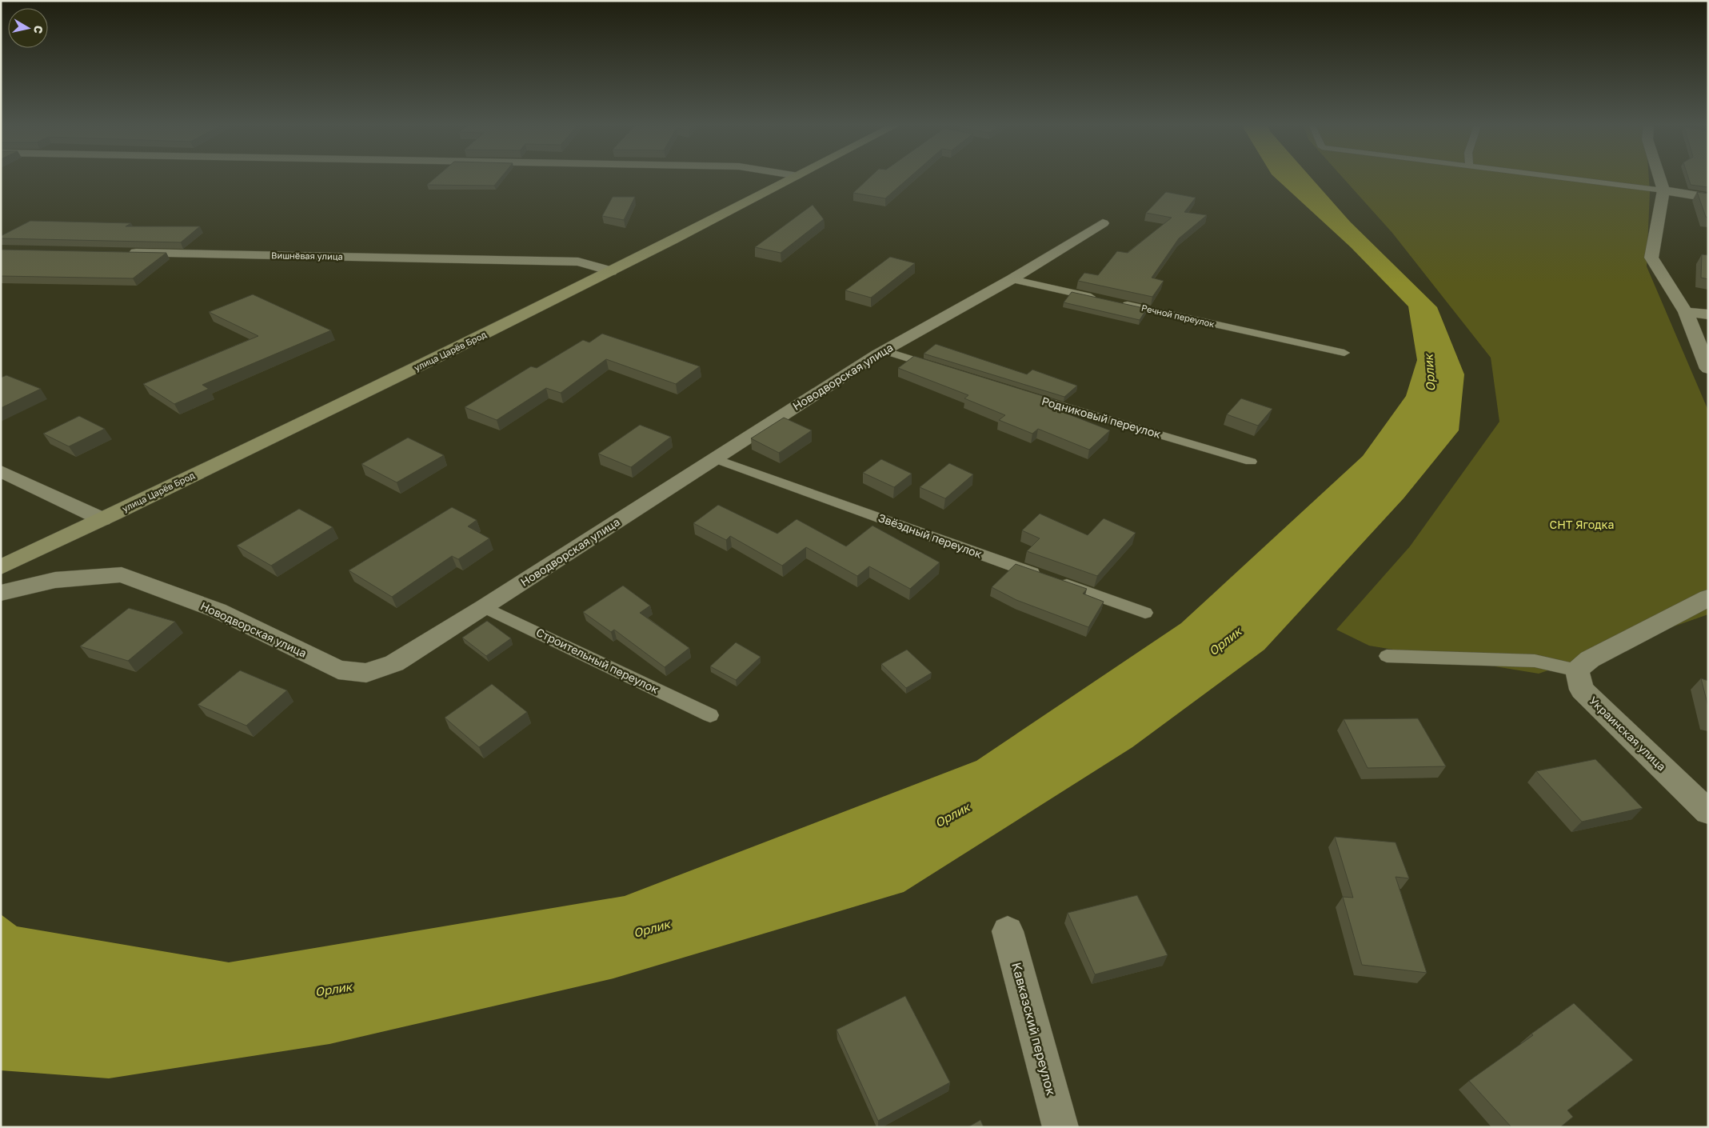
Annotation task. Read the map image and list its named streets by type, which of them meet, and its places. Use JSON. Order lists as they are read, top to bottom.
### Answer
{
  "streets": {
    "street": [
      "Вишнёвая улица",
      "улица Царёв Брод",
      "Новодворская улица",
      "Украинская улица",
      "Кавказский переулок"
    ],
    "lane": [
      "Речной переулок",
      "Родниковый переулок",
      "Звёздный переулок",
      "Строительный переулок"
    ]
  },
  "crossings": [
    ["Вишнёвая улица", "улица Царёв Брод"],
    ["Новодворская улица", "Звёздный переулок"],
    ["Новодворская улица", "Строительный переулок"]
  ],
  "water": ["Орлик"],
  "parks": ["СНТ Ягодка"],
  "north": "right"
}
